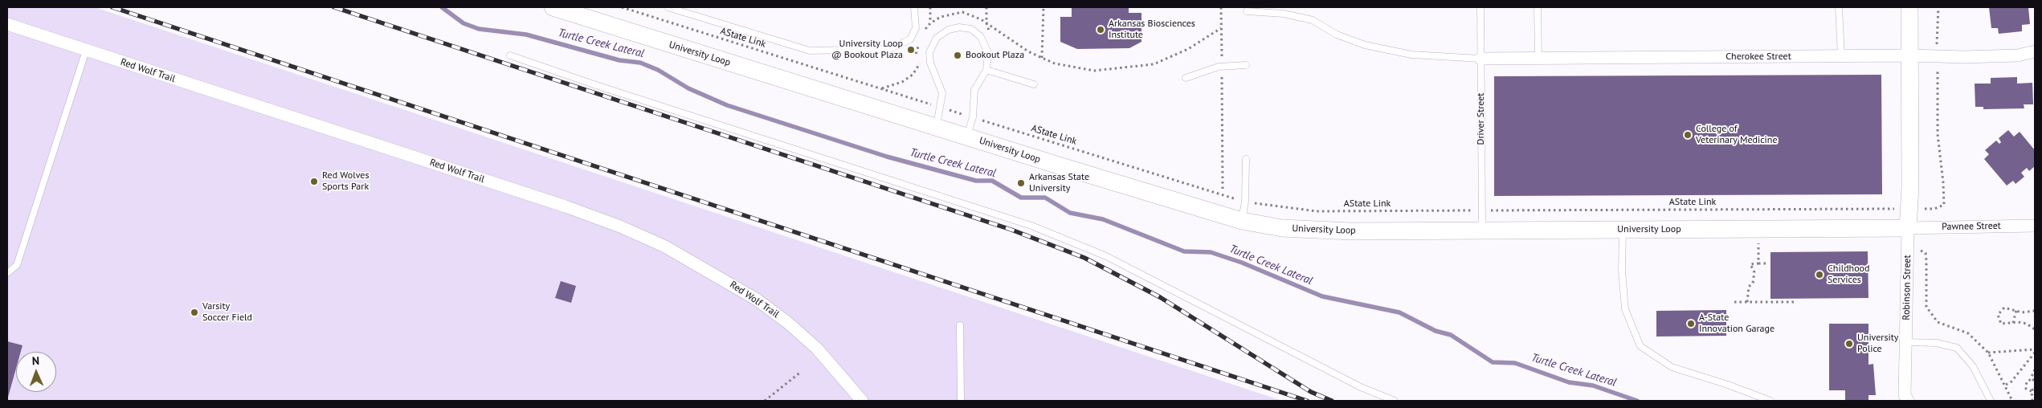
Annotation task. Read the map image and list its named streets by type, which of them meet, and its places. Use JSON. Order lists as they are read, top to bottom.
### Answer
{
  "streets": {
    "street": [
      "University Loop",
      "Cherokee Street",
      "Red Wolf Trail",
      "Pawnee Street",
      "Robinson Street"
    ],
    "lane": ["Driver Street"],
    "path": ["AState Link"]
  },
  "crossings": [
    ["AState Link", "Cherokee Street"],
    ["AState Link", "Driver Street"],
    ["University Loop", "Driver Street"],
    ["University Loop", "Pawnee Street"],
    ["University Loop", "Robinson Street"],
    ["Cherokee Street", "Driver Street"],
    ["Pawnee Street", "Robinson Street"]
  ],
  "water": ["Turtle Creek Lateral"],
  "places": [
    "Arkansas Biosciences Institute",
    "University Loop @ Bookout Plaza",
    "Bookout Plaza",
    "College of Veterinary Medicine",
    "Red Wolves Sports Park",
    "Arkansas State University",
    "Childhood Services",
    "Varsity Soccer Field",
    "A-State Innovation Garage",
    "University Police"
  ],
  "north": "top"
}
